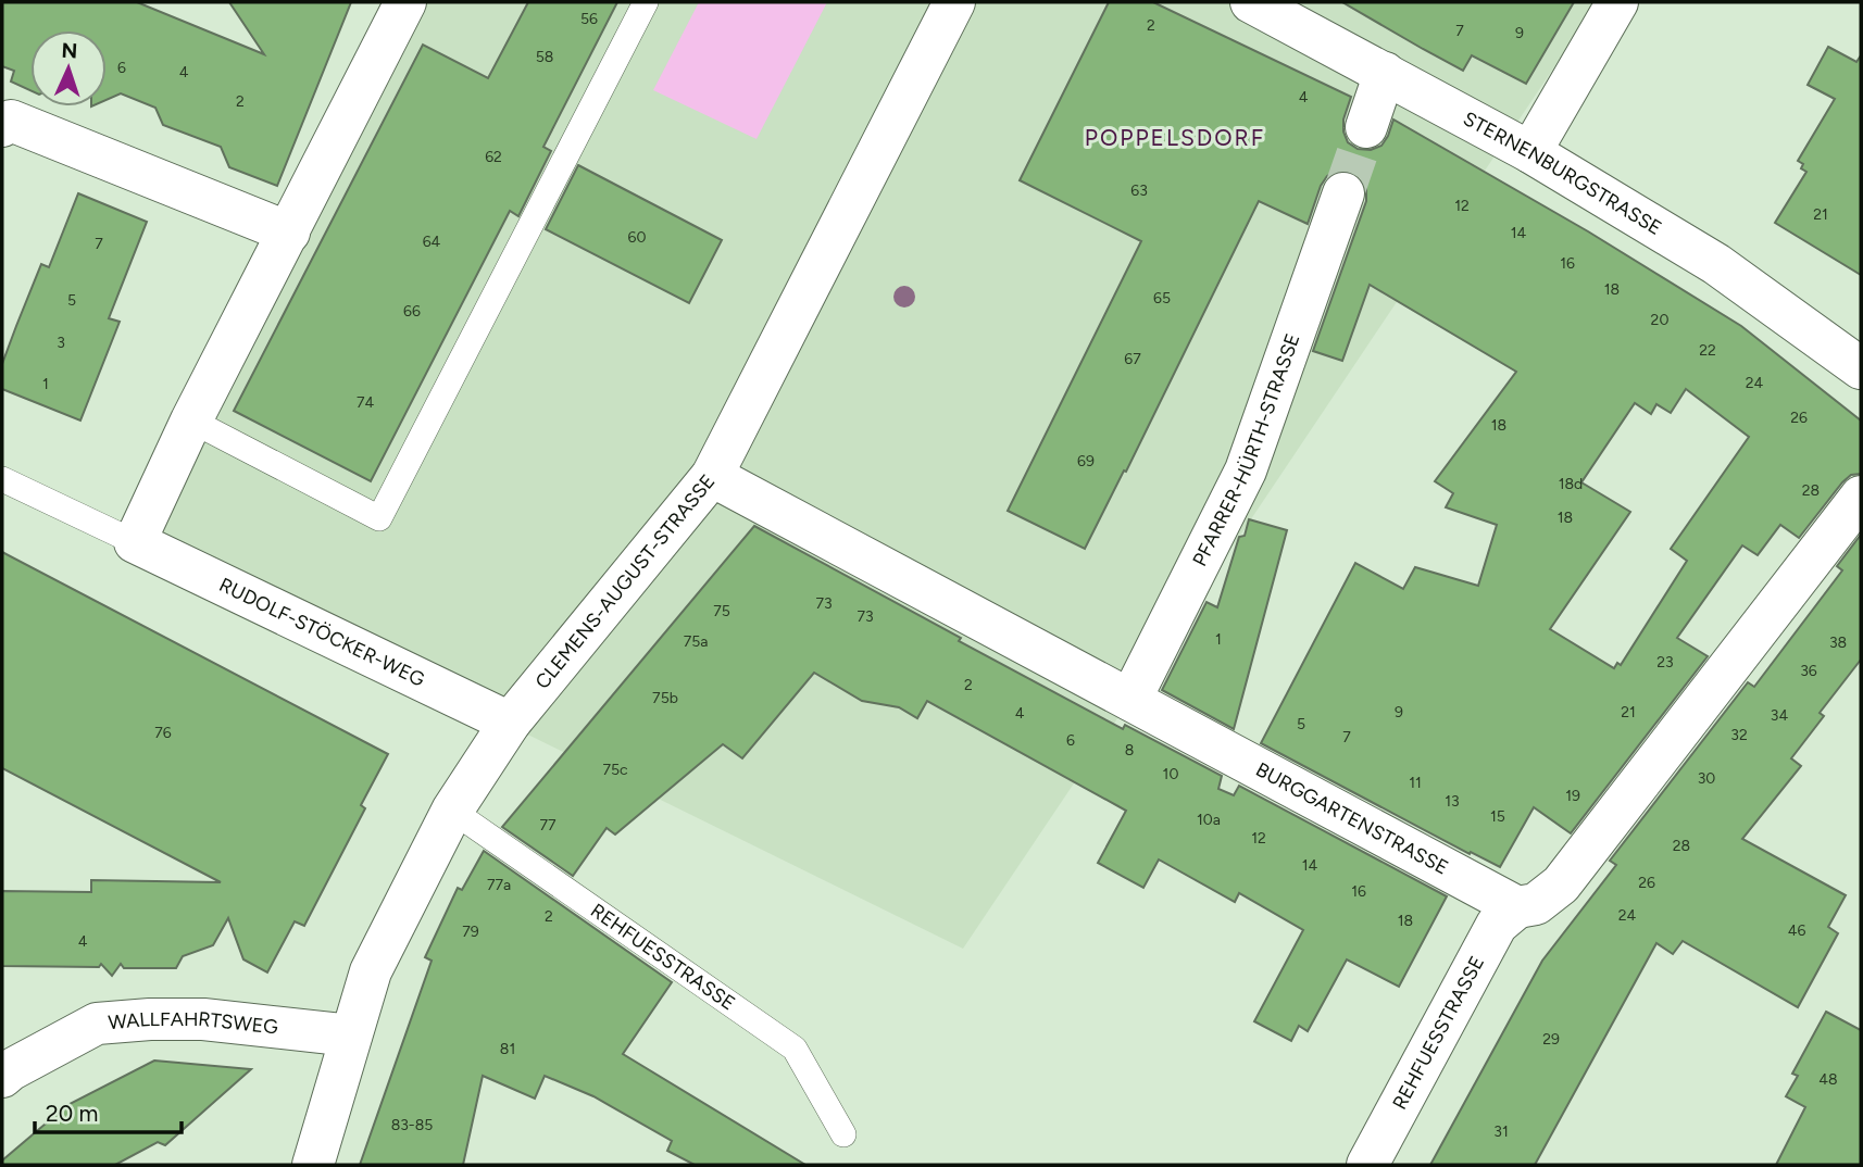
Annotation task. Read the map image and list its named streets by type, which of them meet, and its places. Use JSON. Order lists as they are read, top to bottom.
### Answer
{
  "streets": {
    "street": [
      "STERNENBURGSTRASSE",
      "PFARRER-HÜRTH-STRASSE",
      "CLEMENS-AUGUST-STRASSE",
      "RUDOLF-STÖCKER-WEG",
      "BURGGARTENSTRASSE",
      "REHFUESSTRASSE",
      "WALLFAHRTSWEG"
    ]
  },
  "crossings": [
    ["PFARRER-HÜRTH-STRASSE", "BURGGARTENSTRASSE"],
    ["CLEMENS-AUGUST-STRASSE", "RUDOLF-STÖCKER-WEG"],
    ["CLEMENS-AUGUST-STRASSE", "BURGGARTENSTRASSE"],
    ["CLEMENS-AUGUST-STRASSE", "REHFUESSTRASSE"],
    ["CLEMENS-AUGUST-STRASSE", "WALLFAHRTSWEG"],
    ["BURGGARTENSTRASSE", "REHFUESSTRASSE"]
  ],
  "districts": ["POPPELSDORF"],
  "house_numbers": [
    "56",
    "2",
    "7",
    "9",
    "58",
    "6",
    "4",
    "4",
    "2",
    "62",
    "63",
    "12",
    "21",
    "14",
    "60",
    "64",
    "7",
    "16",
    "18",
    "65",
    "5",
    "66",
    "20",
    "3",
    "22",
    "67",
    "24",
    "1",
    "74",
    "26",
    "18",
    "69",
    "18d",
    "28",
    "18",
    "73",
    "75",
    "73",
    "1",
    "75a",
    "38",
    "23",
    "36",
    "2",
    "75b",
    "9",
    "21",
    "4",
    "34",
    "5",
    "76",
    "32",
    "7",
    "6",
    "8",
    "75c",
    "10",
    "30",
    "11",
    "19",
    "13",
    "15",
    "10a",
    "77",
    "12",
    "28",
    "14",
    "26",
    "77a",
    "16",
    "24",
    "2",
    "18",
    "46",
    "79",
    "4",
    "29",
    "81",
    "48",
    "83-85",
    "31"
  ],
  "scale_bar": "20 m",
  "north": "top"
}
